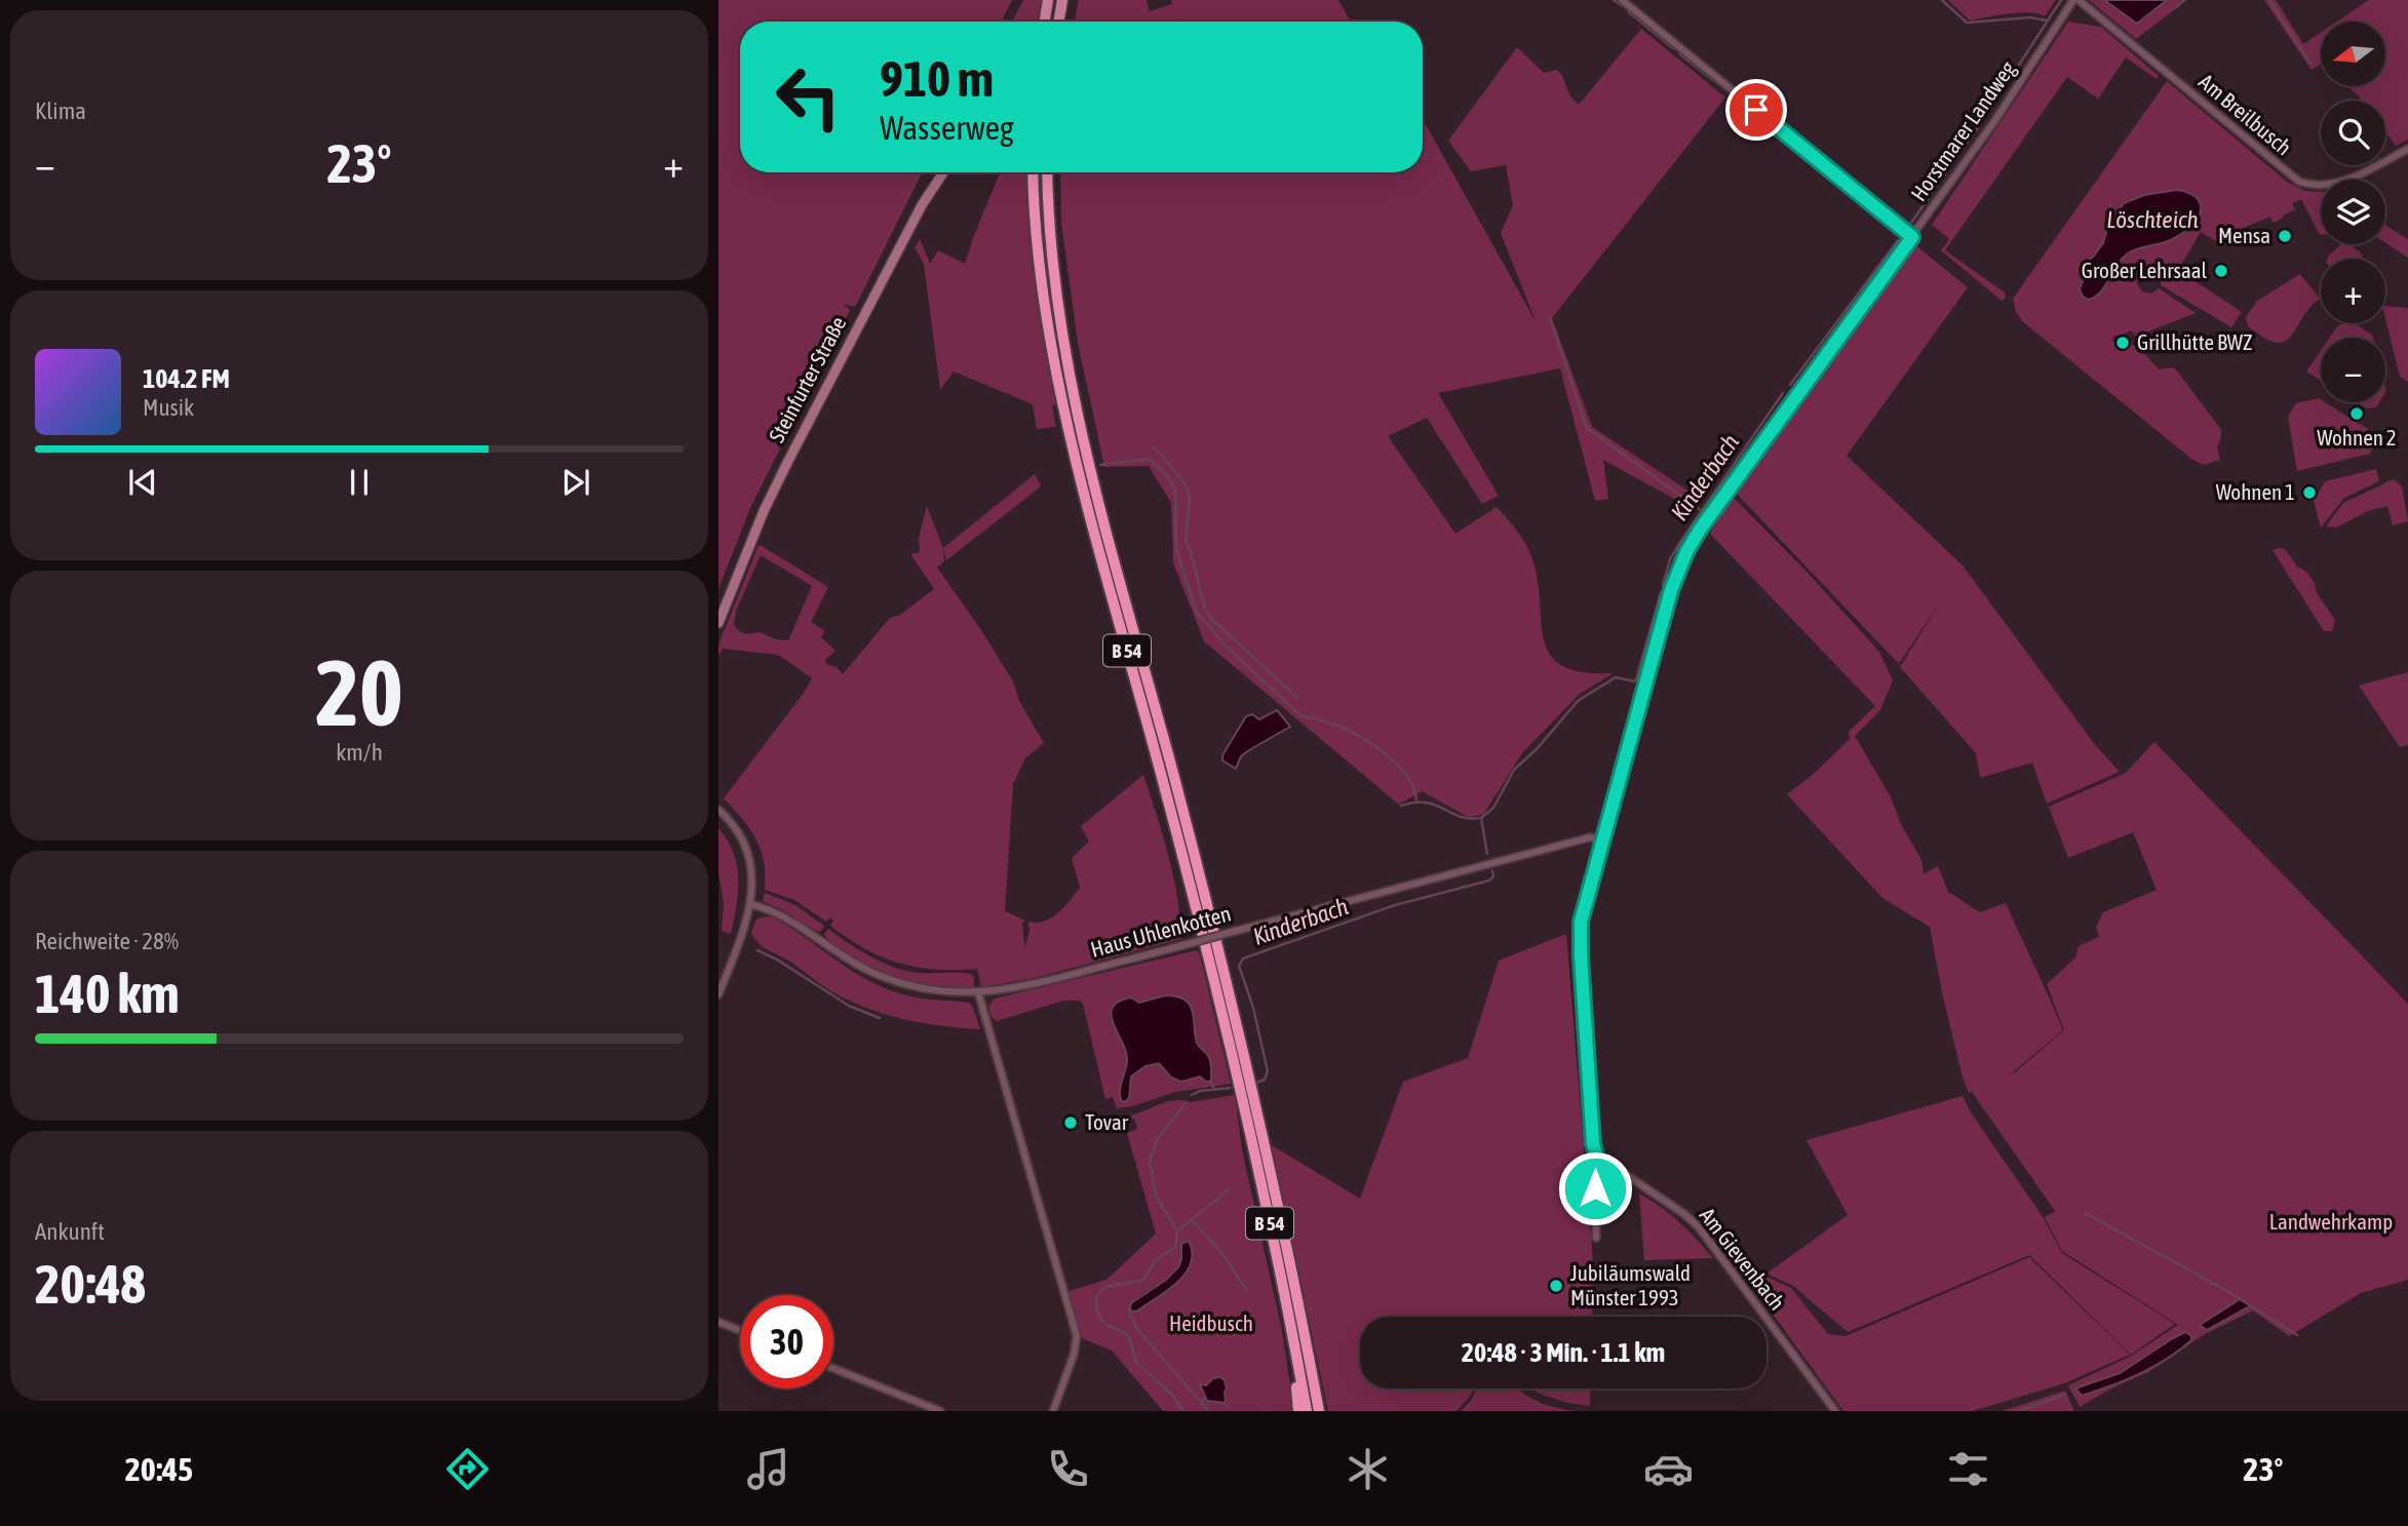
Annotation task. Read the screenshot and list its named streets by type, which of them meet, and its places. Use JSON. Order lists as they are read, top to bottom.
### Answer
{
  "streets": {
    "highway": ["B 54"],
    "main road": ["Steinfurter Straße"],
    "street": [
      "Am Breilbusch",
      "Horstmarer Landweg",
      "Haus Uhlenkotten",
      "Am Gievenbach"
    ]
  },
  "crossings": [
    ["Am Breilbusch", "Horstmarer Landweg"],
    ["Horstmarer Landweg", "Haus Uhlenkotten"],
    ["Horstmarer Landweg", "Am Gievenbach"]
  ],
  "water": ["Löschteich", "Kinderbach"],
  "parks": ["Landwehrkamp", "Heidbusch"],
  "places": [
    "Mensa",
    "Großer Lehrsaal",
    "Grillhütte BWZ",
    "Wohnen 2",
    "Wohnen 1",
    "Tovar",
    "Jubiläumswald Münster 1993"
  ],
  "north": "left",
  "page": {
    "tile": [
      "Klima",
      ["20", "km/h"],
      ["Reichweite · 28%", "140 km"],
      ["Ankunft", "20:48"]
    ],
    "map_buttons": ["+", "−"],
    "turn": ["910 m", "Wasserweg"],
    "heat": ["−", "23°", "+"],
    "song": ["104.2 FM", "Musik"],
    "limit": "30",
    "trip": "20:48 · 3 Min. · 1.1 km",
    "tabs": ["20:45", "23°"]
  }
}
